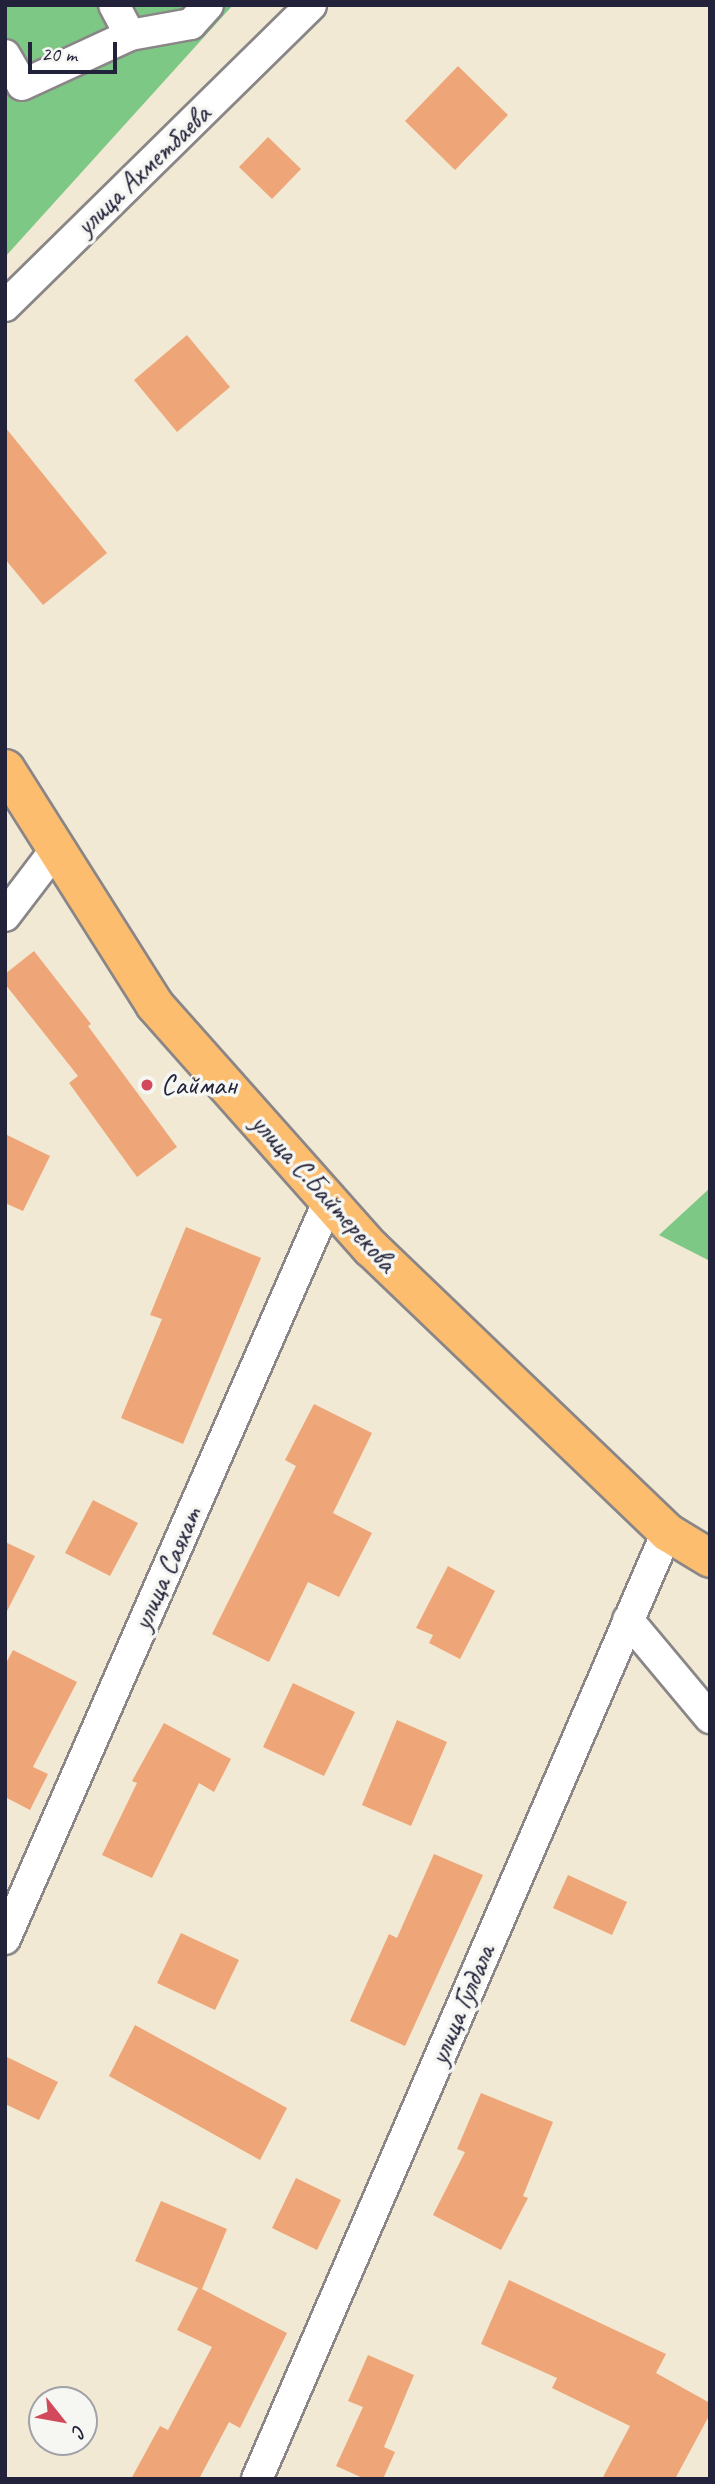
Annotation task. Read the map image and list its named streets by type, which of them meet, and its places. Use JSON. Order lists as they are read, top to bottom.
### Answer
{
  "streets": {
    "main road": ["улица С.Байтерекова"],
    "street": ["улица Ахметбаева", "улица Саяхат", "улица Гулдала"]
  },
  "crossings": [
    ["улица С.Байтерекова", "улица Саяхат"],
    ["улица С.Байтерекова", "улица Гулдала"]
  ],
  "places": ["Сайман"],
  "scale_bar": "20 m",
  "north": "bottom right"
}
